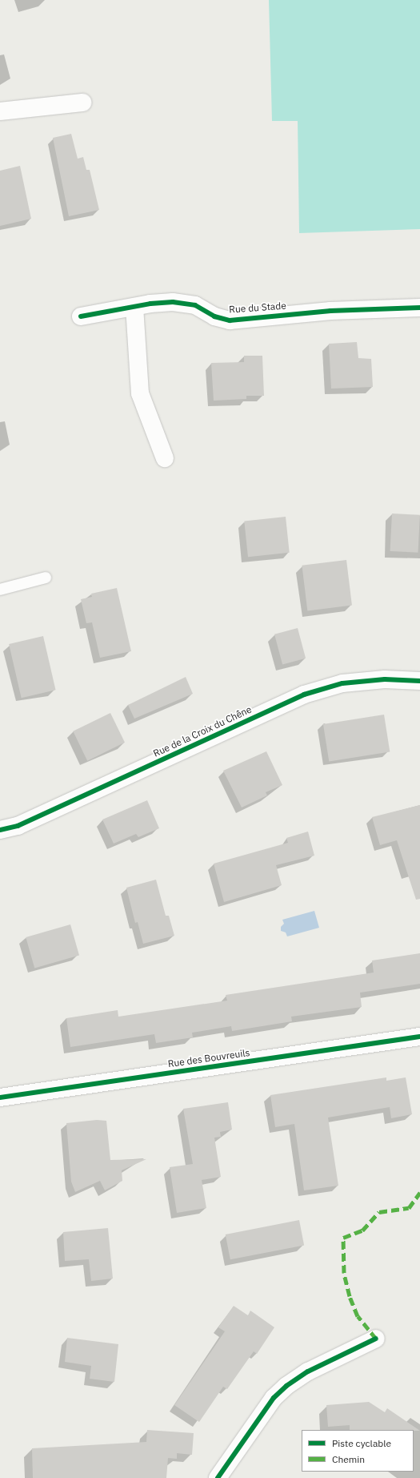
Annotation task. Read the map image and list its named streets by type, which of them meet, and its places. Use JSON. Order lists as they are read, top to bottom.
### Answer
{
  "streets": {
    "street": ["Rue du Stade", "Rue de la Croix du Chêne", "Rue des Bouvreuils"]
  },
  "legend": ["Piste cyclable", "Chemin"]
}
